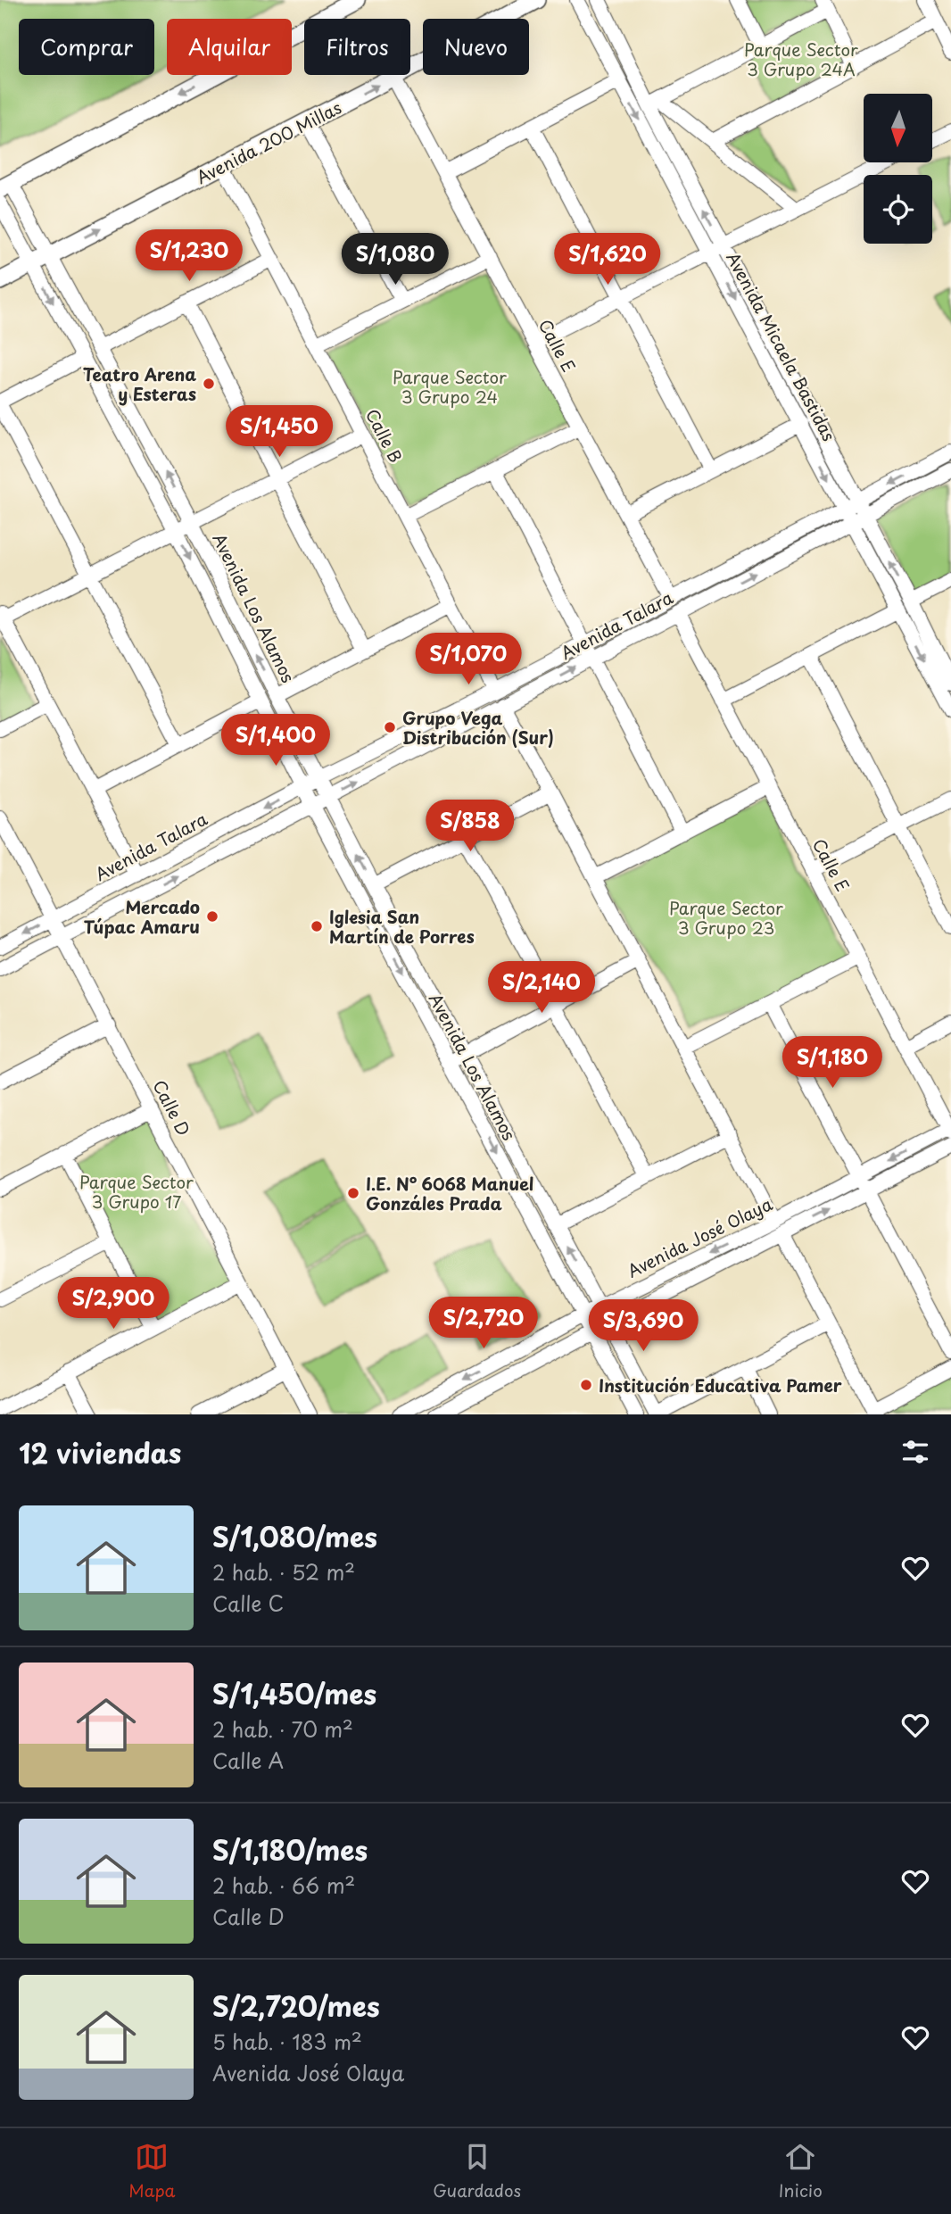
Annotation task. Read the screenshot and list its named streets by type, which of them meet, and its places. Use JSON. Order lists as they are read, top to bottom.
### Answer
{
  "streets": {
    "main road": ["Avenida 200 Millas"],
    "street": [
      "Calle E",
      "Avenida Micaela Bastidas",
      "Calle B",
      "Avenida Los Alamos",
      "Avenida Talara",
      "Calle D",
      "Avenida José Olaya"
    ]
  },
  "crossings": [
    ["Avenida 200 Millas", "Calle E"],
    ["Avenida 200 Millas", "Calle B"],
    ["Avenida 200 Millas", "Avenida Los Alamos"],
    ["Calle E", "Avenida Talara"],
    ["Calle E", "Avenida José Olaya"],
    ["Avenida Micaela Bastidas", "Avenida Talara"],
    ["Calle B", "Avenida Talara"],
    ["Avenida Los Alamos", "Avenida Talara"],
    ["Avenida Los Alamos", "Avenida José Olaya"],
    ["Avenida Talara", "Calle D"]
  ],
  "parks": [
    "Parque Sector 3 Grupo 24A",
    "Parque Sector 3 Grupo 24",
    "Parque Sector 3 Grupo 23",
    "Parque Sector 3 Grupo 17"
  ],
  "places": [
    "Teatro Arena y Esteras",
    "Grupo Vega Distribución (Sur)",
    "Mercado Túpac Amaru",
    "Iglesia San Martín de Porres",
    "I.E. N° 6068 Manuel Gonzáles Prada",
    "Institución Educativa Pamer"
  ],
  "north": "bottom",
  "page": {
    "chip": [
      "Comprar",
      "Alquilar",
      "Filtros",
      "Nuevo"
    ],
    "price": [
      "S/1,230",
      "S/1,080",
      "S/1,620",
      "S/1,450",
      "S/1,070",
      "S/1,400",
      "S/858",
      "S/2,140",
      "S/1,180",
      "S/2,900",
      "S/2,720",
      "S/3,690"
    ],
    "heading": "12 viviendas",
    "list": [
      {
        "name": "S/1,080/mes",
        "note": "2 hab. · 52 m² · Calle C"
      },
      {
        "name": "S/1,450/mes",
        "note": "2 hab. · 70 m² · Calle A"
      },
      {
        "name": "S/1,180/mes",
        "note": "2 hab. · 66 m² · Calle D"
      },
      {
        "name": "S/2,720/mes",
        "note": "5 hab. · 183 m² · Avenida José Olaya"
      }
    ],
    "tabs": ["Mapa", "Guardados", "Inicio"]
  }
}
